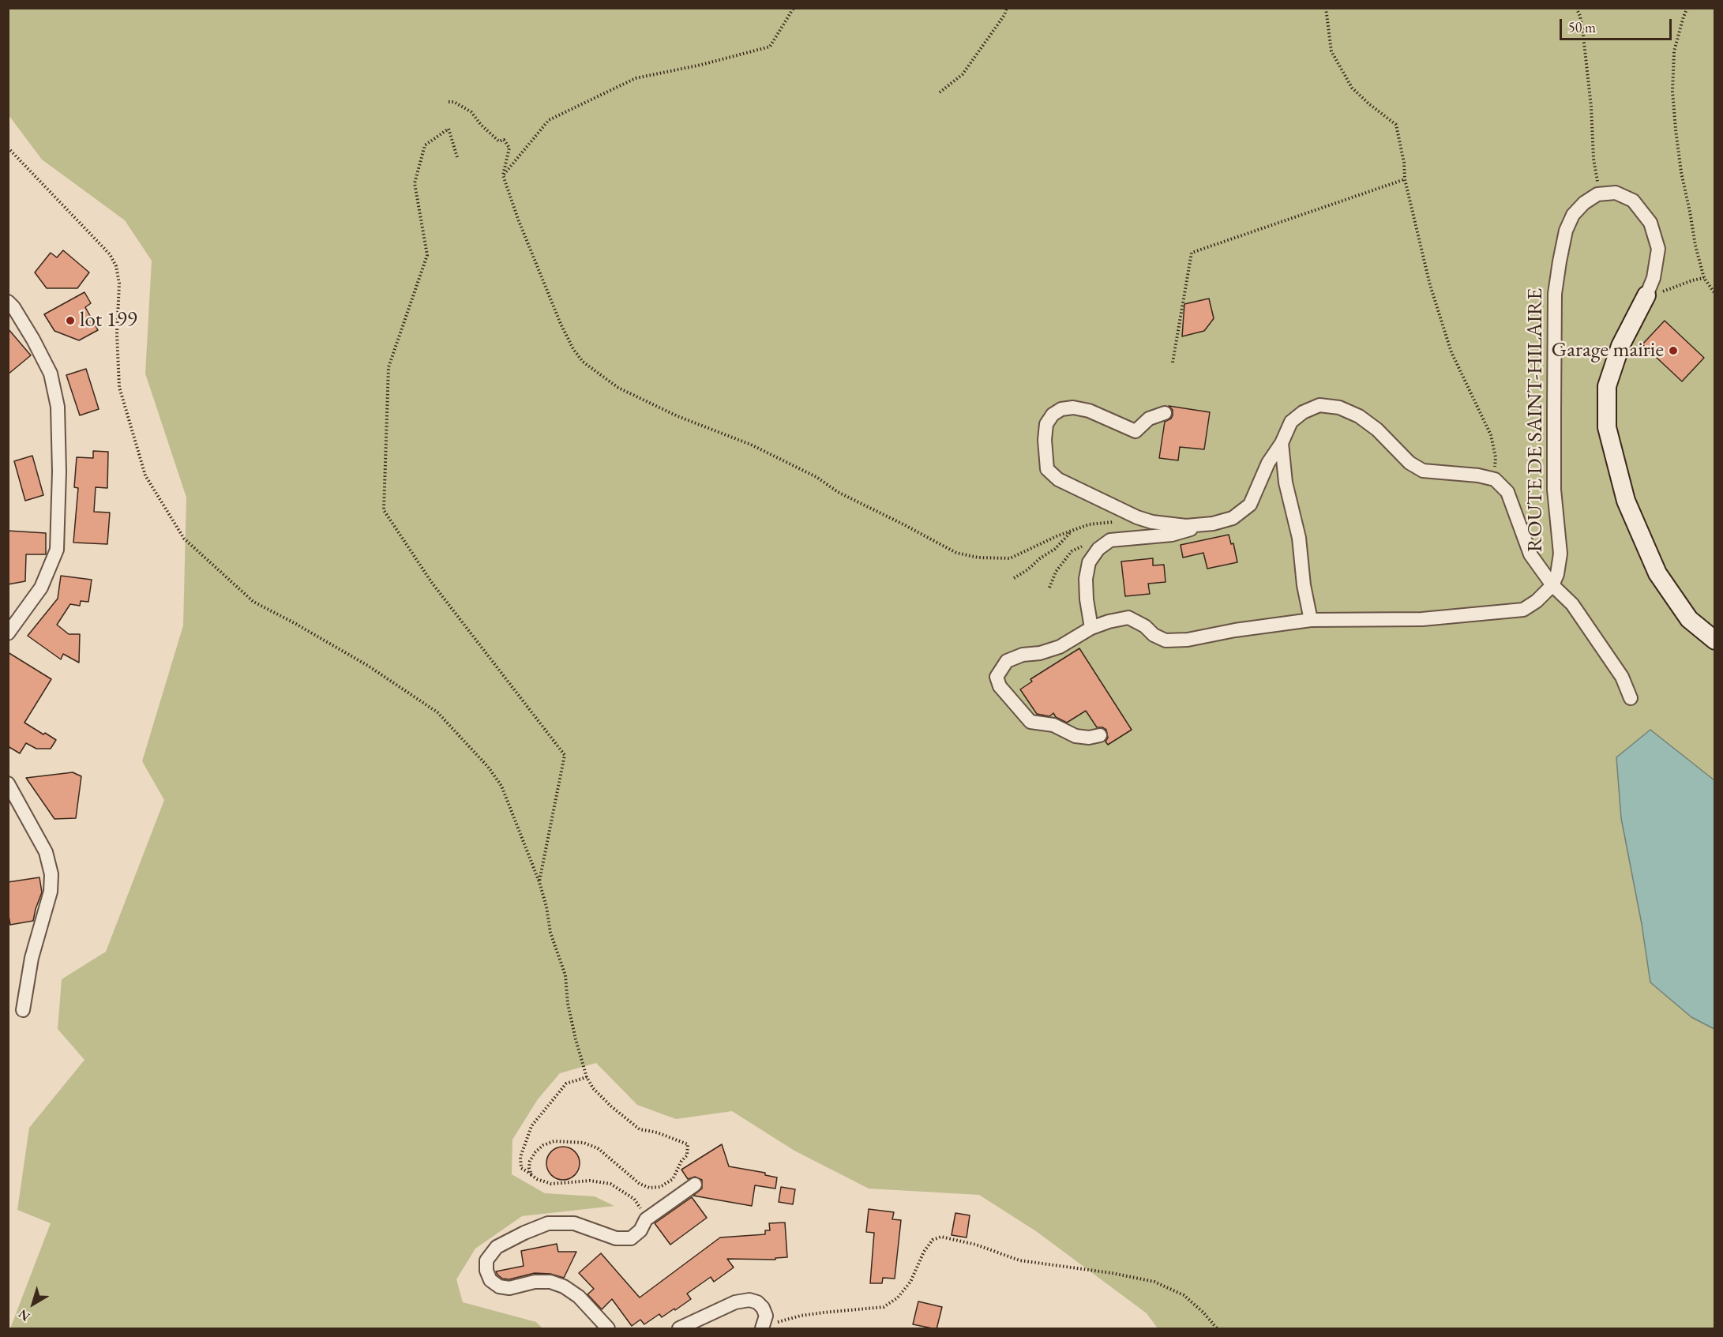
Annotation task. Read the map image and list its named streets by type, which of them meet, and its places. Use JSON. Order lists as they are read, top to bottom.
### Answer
{
  "streets": {
    "street": ["ROUTE DE SAINT-HILAIRE"]
  },
  "places": ["lot 199", "Garage mairie"],
  "scale_bar": "50 m",
  "north": "bottom left"
}
